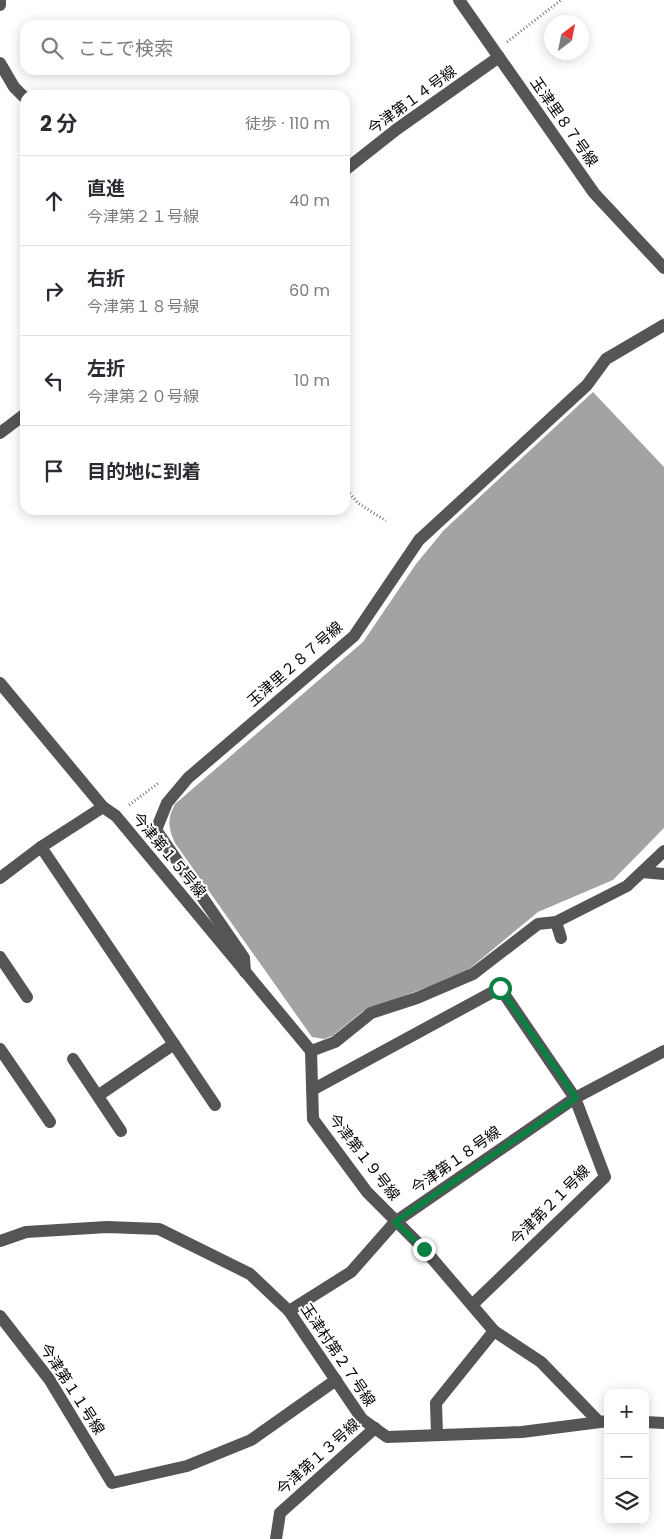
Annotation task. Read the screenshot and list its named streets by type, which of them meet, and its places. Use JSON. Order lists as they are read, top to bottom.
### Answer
{
  "streets": {
    "street": [
      "今津第１４号線",
      "玉津里８７号線",
      "玉津里２８７号線",
      "今津第１５号線",
      "今津第１９号線",
      "今津第１８号線",
      "今津第２１号線",
      "玉津村第２７号線",
      "今津第１１号線",
      "今津第１３号線"
    ]
  },
  "crossings": [
    ["今津第１４号線", "玉津里８７号線"],
    ["玉津里２８７号線", "今津第１５号線"],
    ["今津第１５号線", "今津第１９号線"],
    ["今津第１９号線", "今津第１８号線"],
    ["今津第１９号線", "今津第２１号線"],
    ["今津第１９号線", "玉津村第２７号線"],
    ["今津第１８号線", "今津第２１号線"],
    ["今津第１８号線", "玉津村第２７号線"],
    ["玉津村第２７号線", "今津第１１号線"],
    ["玉津村第２７号線", "今津第１３号線"]
  ],
  "north": "top right",
  "page": {
    "search": "ここで検索",
    "heading": ["2 分", "徒歩 · 110 m"],
    "list": [
      ["直進", "今津第２１号線", "40 m"],
      ["右折", "今津第１８号線", "60 m"],
      ["左折", "今津第２０号線", "10 m"],
      "目的地に到着"
    ],
    "map_buttons": ["+", "−"]
  }
}
